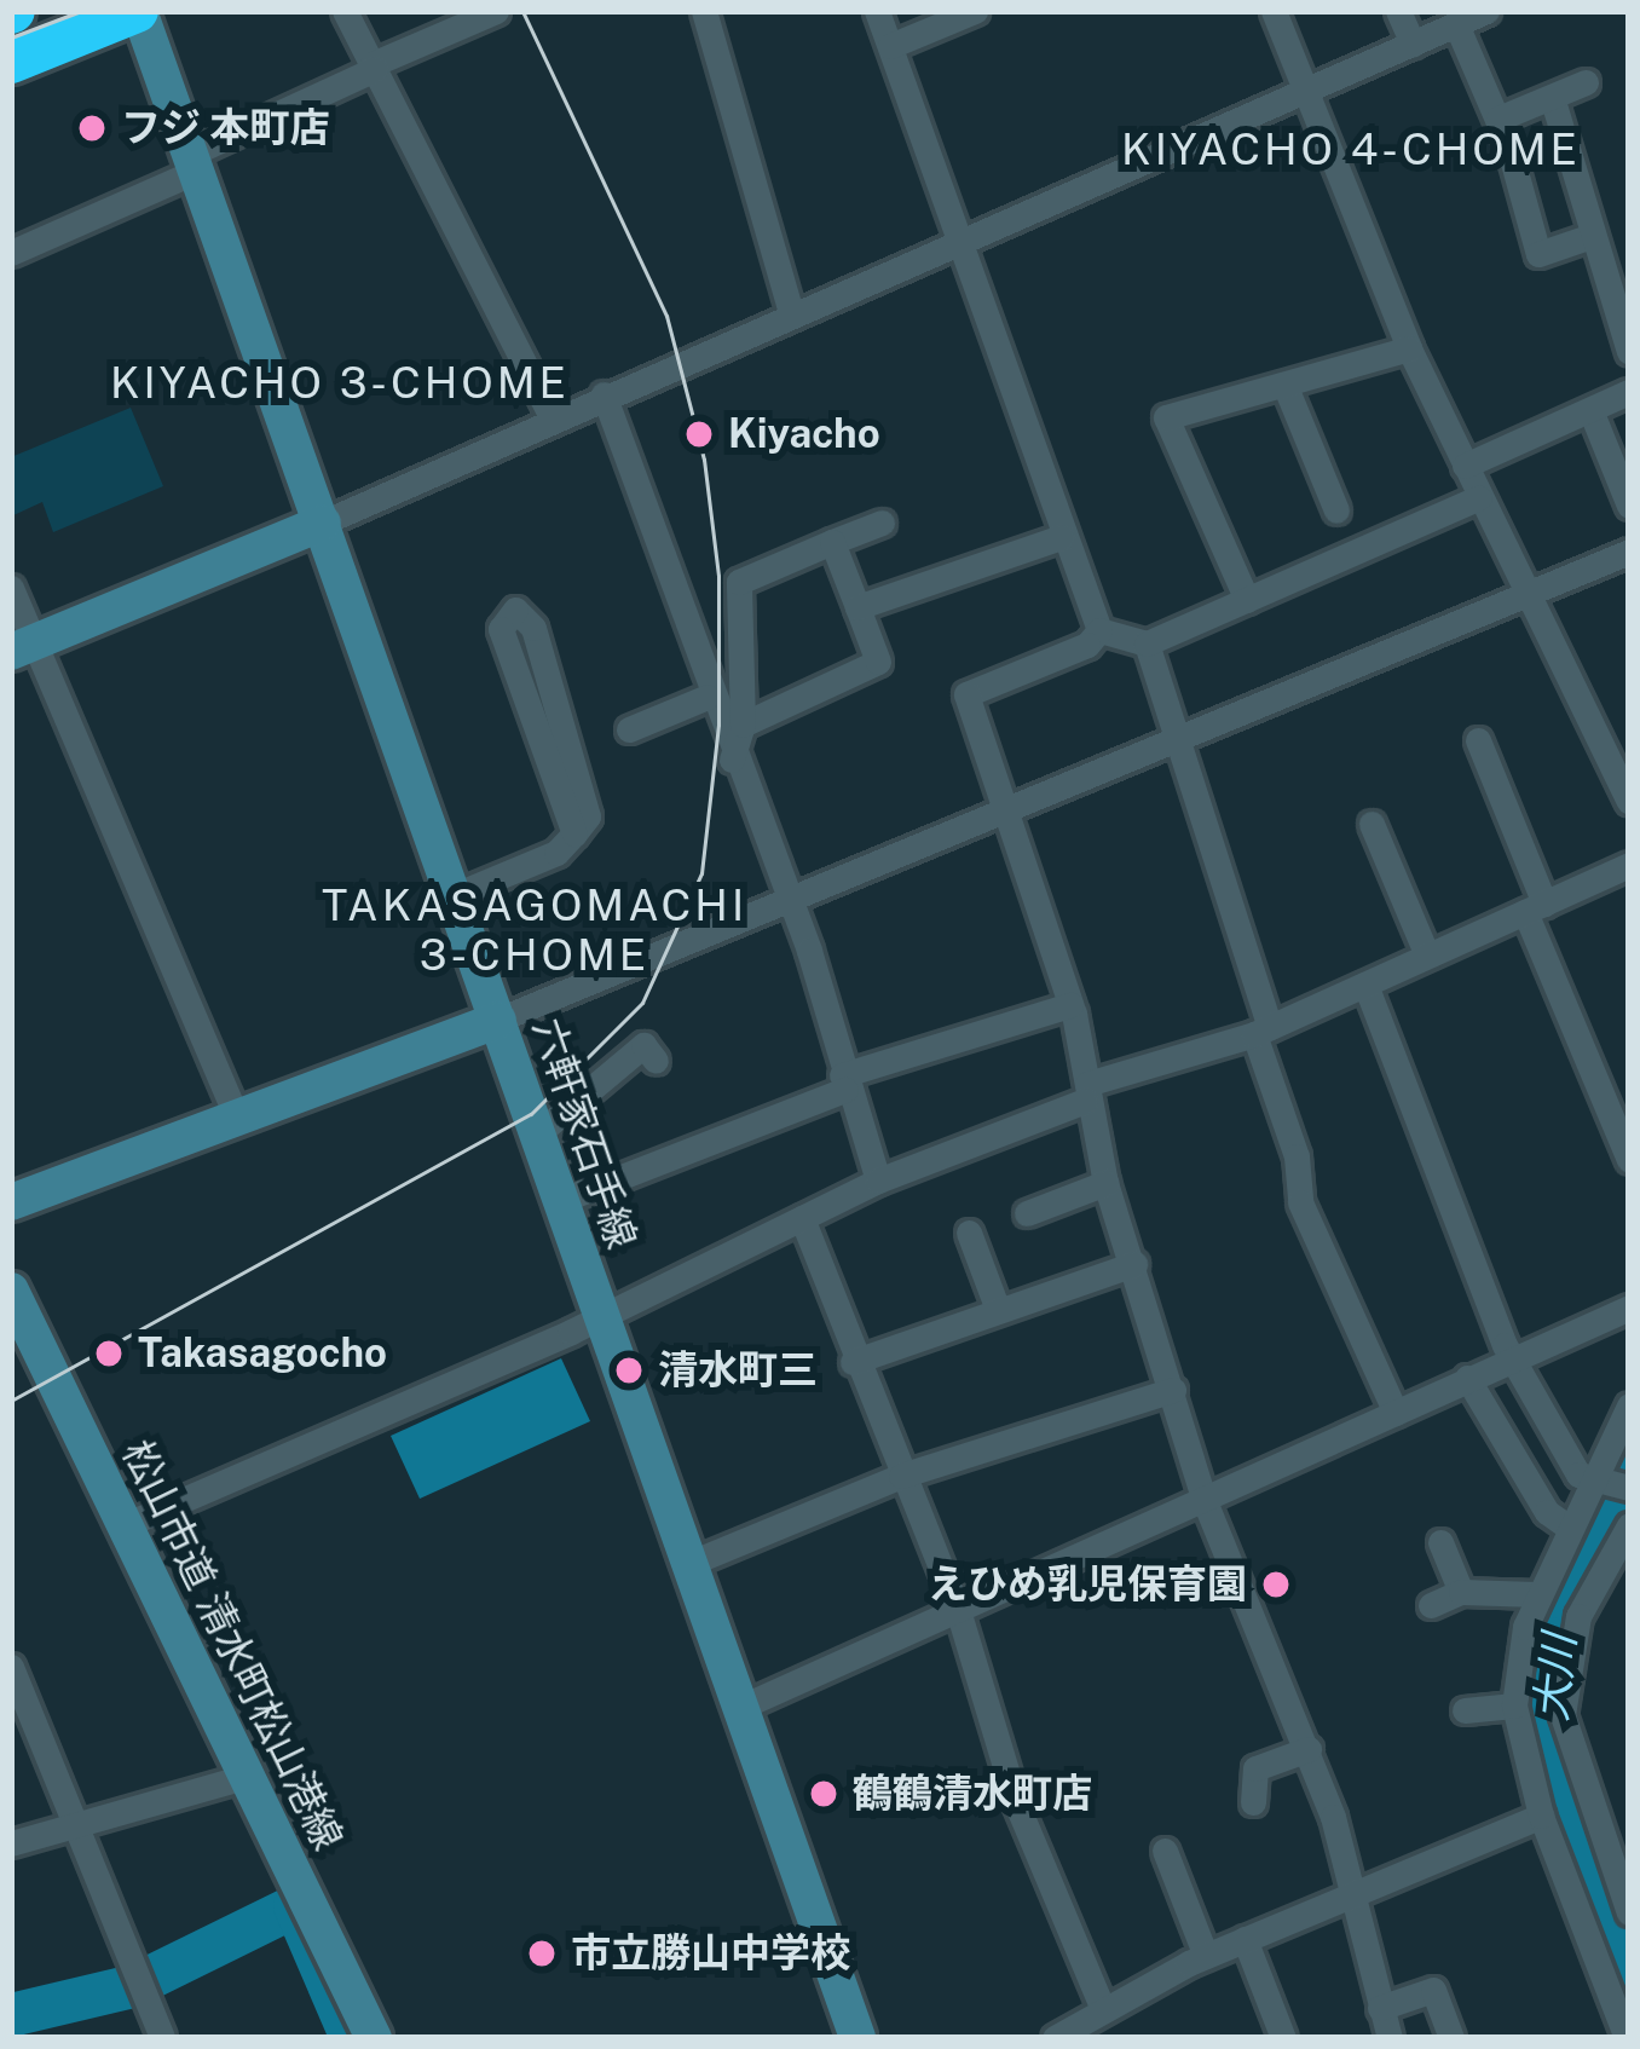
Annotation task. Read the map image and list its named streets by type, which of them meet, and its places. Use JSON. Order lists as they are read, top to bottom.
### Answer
{
  "streets": {
    "main road": ["六軒家石手線", "松山市道 清水町松山港線"]
  },
  "districts": ["KIYACHO 4-CHOME", "KIYACHO 3-CHOME", "TAKASAGOMACHI 3-CHOME"],
  "water": ["大川"],
  "places": [
    "フジ 本町店",
    "Kiyacho",
    "Takasagocho",
    "清水町三",
    "えひめ乳児保育園",
    "鶴鶴清水町店",
    "市立勝山中学校"
  ]
}
